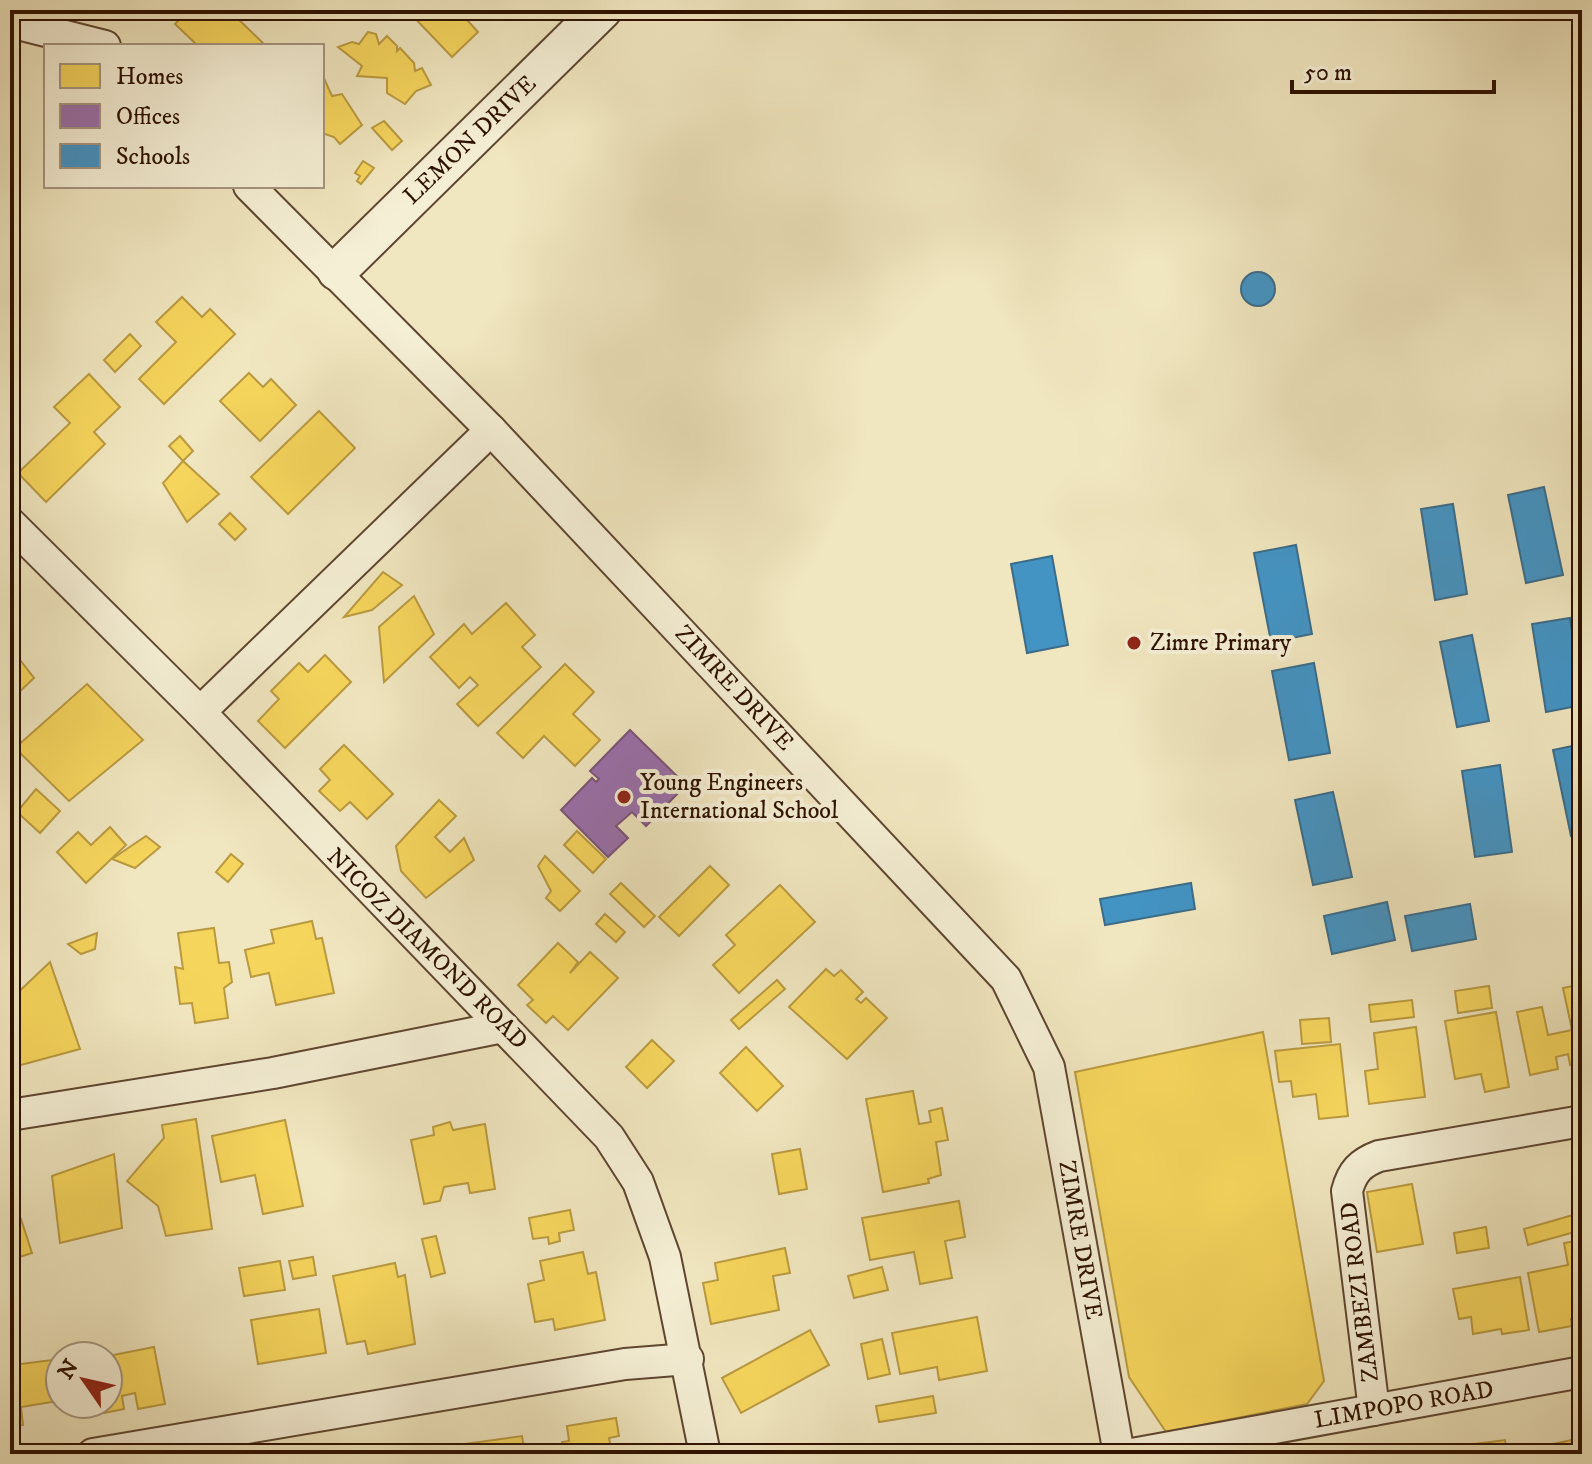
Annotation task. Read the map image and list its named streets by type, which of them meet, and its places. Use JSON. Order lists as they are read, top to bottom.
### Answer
{
  "streets": {
    "street": [
      "LEMON DRIVE",
      "ZIMRE DRIVE",
      "NICOZ DIAMOND ROAD",
      "ZAMBEZI ROAD",
      "LIMPOPO ROAD"
    ]
  },
  "crossings": [
    ["LEMON DRIVE", "ZIMRE DRIVE"],
    ["ZAMBEZI ROAD", "LIMPOPO ROAD"]
  ],
  "places": ["Zimre Primary", "Young Engineers International School"],
  "legend": ["Homes", "Offices", "Schools"],
  "scale_bar": "50 m",
  "north": "top left"
}
